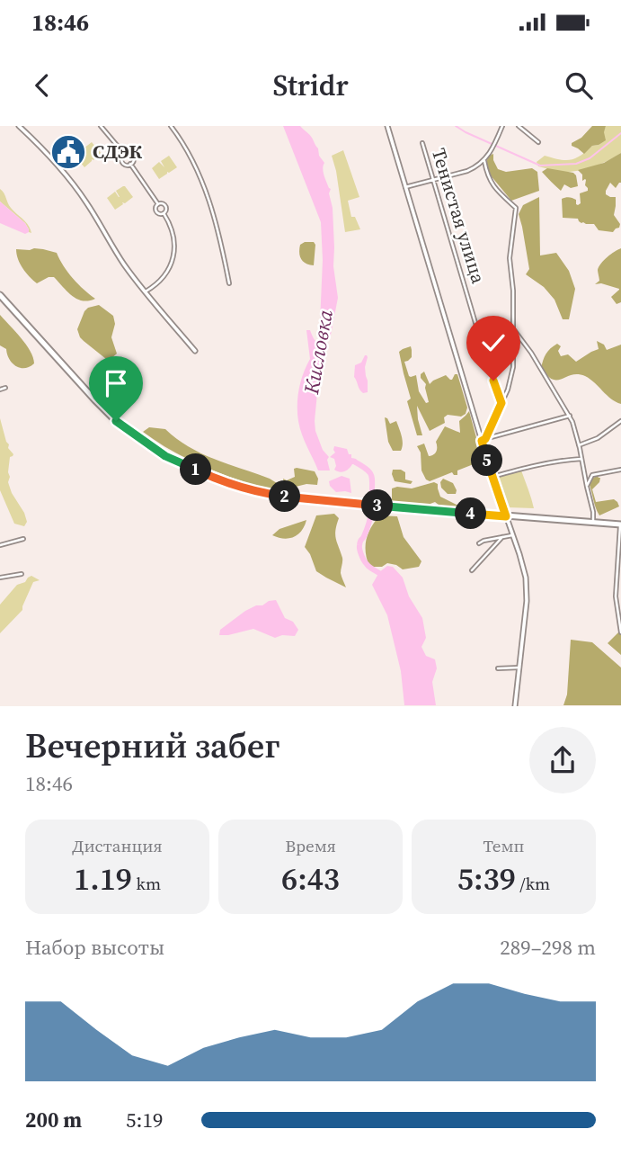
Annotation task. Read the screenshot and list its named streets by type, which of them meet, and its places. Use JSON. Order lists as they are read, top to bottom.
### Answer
{
  "streets": {
    "street": ["Тенистая улица"]
  },
  "water": ["Кисловка"],
  "places": {
    "public building": ["СДЭК"]
  },
  "page": {
    "status": "18:46",
    "header": "Stridr",
    "pins": [
      "5",
      "1",
      "2",
      "3",
      "4"
    ],
    "heading": ["Вечерний забег", "18:46"],
    "stats": [
      ["Дистанция", "1.19 km"],
      ["Время", "6:43"],
      ["Темп", "5:39 /km"]
    ],
    "chart": ["Набор высоты", "289–298 m"],
    "list": [
      {
        "name": "200 m",
        "note": "5:19"
      }
    ]
  }
}
